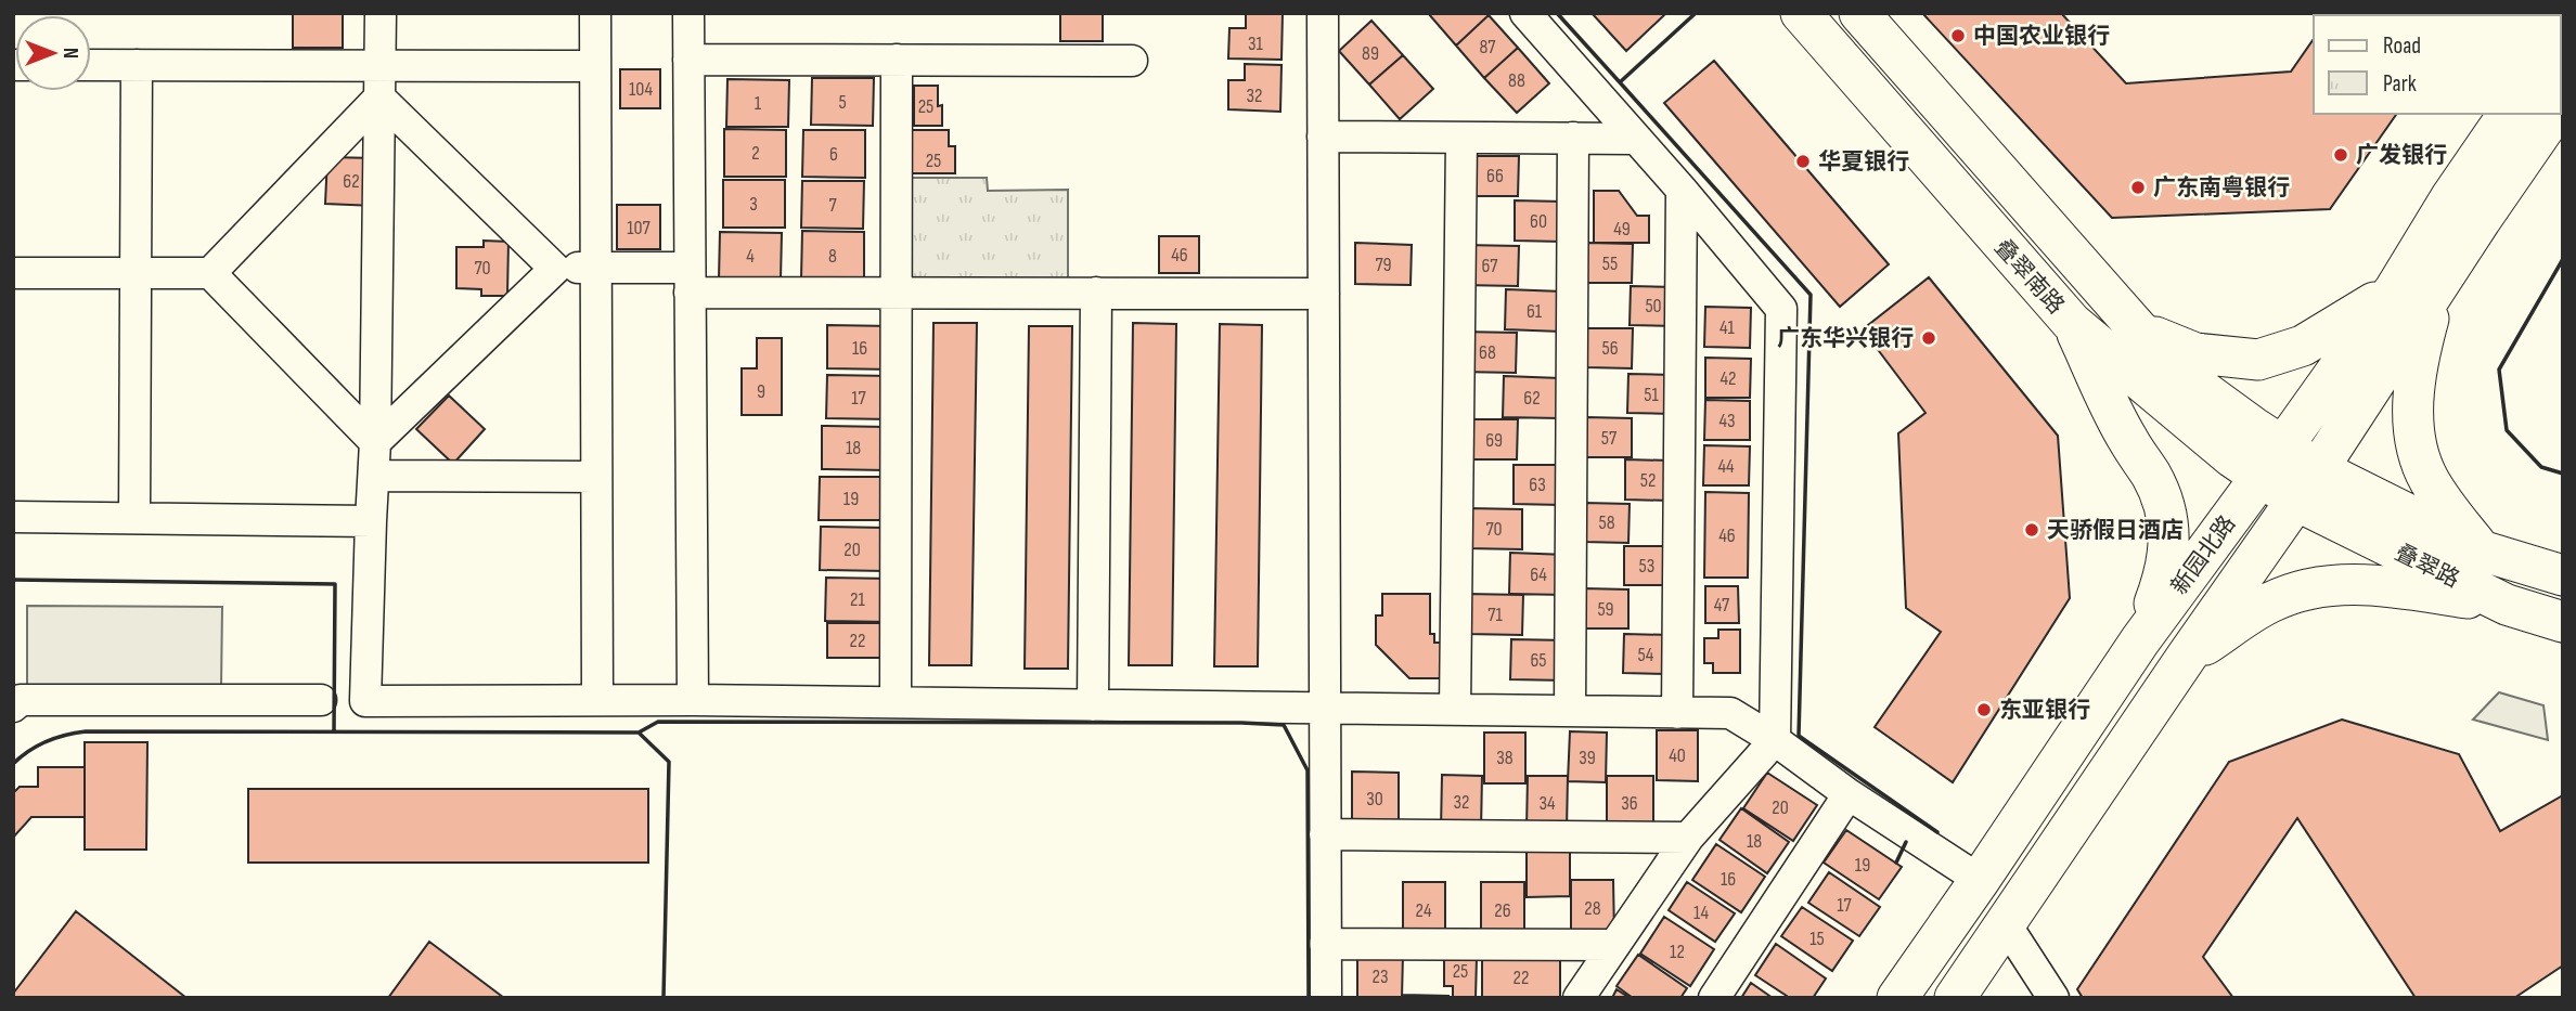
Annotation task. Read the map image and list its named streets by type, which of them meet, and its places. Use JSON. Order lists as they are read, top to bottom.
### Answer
{
  "streets": {
    "main road": ["叠翠南路", "新园北路", "叠翠路"]
  },
  "crossings": [
    ["叠翠南路", "新园北路"],
    ["叠翠南路", "叠翠路"],
    ["新园北路", "叠翠路"]
  ],
  "places": [
    "中国农业银行",
    "广发银行",
    "华夏银行",
    "广东南粤银行",
    "广东华兴银行",
    "天骄假日酒店",
    "东亚银行"
  ],
  "house_numbers": [
    "31",
    "87",
    "89",
    "88",
    "104",
    "32",
    "5",
    "1",
    "25",
    "2",
    "6",
    "25",
    "66",
    "62",
    "3",
    "7",
    "60",
    "107",
    "49",
    "46",
    "4",
    "8",
    "55",
    "79",
    "67",
    "70",
    "50",
    "61",
    "41",
    "16",
    "56",
    "68",
    "42",
    "9",
    "51",
    "17",
    "62",
    "43",
    "57",
    "69",
    "18",
    "44",
    "52",
    "63",
    "19",
    "58",
    "70",
    "46",
    "20",
    "53",
    "64",
    "21",
    "47",
    "59",
    "71",
    "22",
    "54",
    "65",
    "40",
    "38",
    "39",
    "30",
    "32",
    "34",
    "36",
    "20",
    "18",
    "19",
    "16",
    "17",
    "28",
    "24",
    "26",
    "14",
    "15",
    "12",
    "25",
    "23",
    "22"
  ],
  "legend": ["Road", "Park"],
  "north": "right"
}
